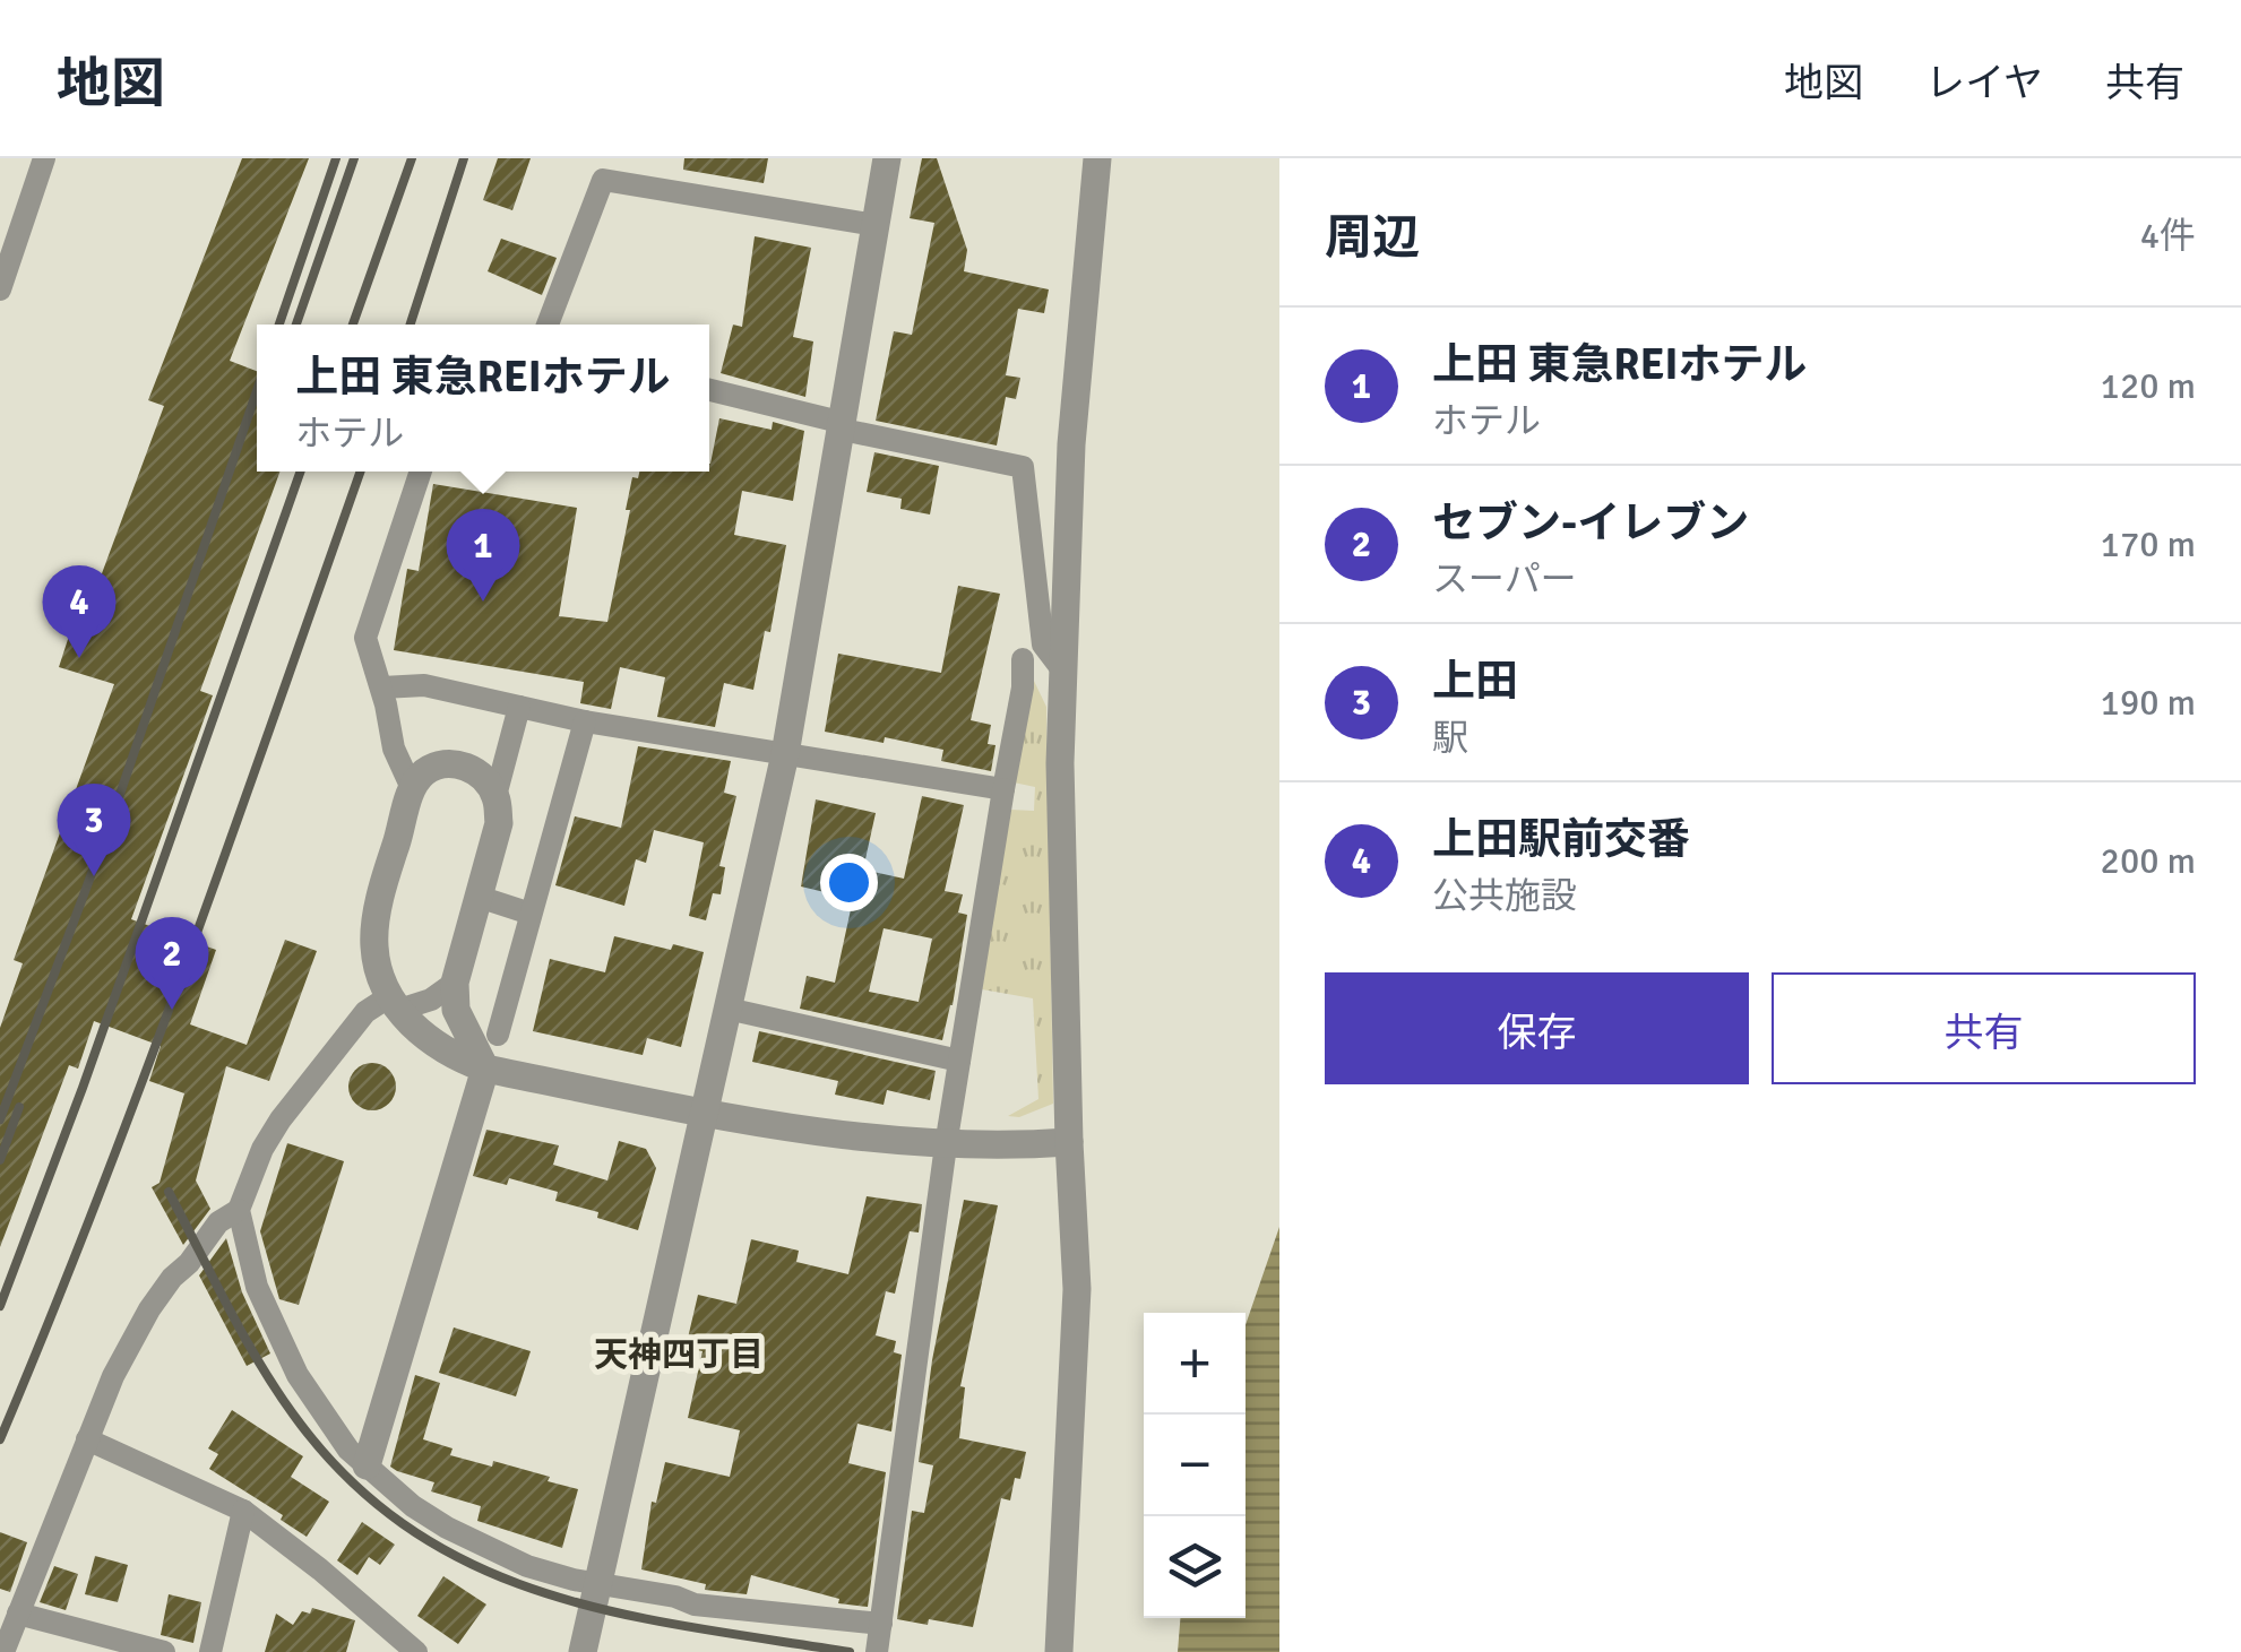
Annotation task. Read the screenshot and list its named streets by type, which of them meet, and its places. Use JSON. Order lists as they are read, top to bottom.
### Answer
{
  "districts": ["天神四丁目"],
  "page": {
    "header": "地図",
    "nav": ["地図", "レイヤ", "共有"],
    "heading": ["周辺", "4件"],
    "list": [
      {
        "mark": "1",
        "name": "上田 東急REIホテル",
        "note": "ホテル",
        "value": "120 m"
      },
      {
        "mark": "2",
        "name": "セブン-イレブン",
        "note": "スーパー",
        "value": "170 m"
      },
      {
        "mark": "3",
        "name": "上田",
        "note": "駅",
        "value": "190 m"
      },
      {
        "mark": "4",
        "name": "上田駅前交番",
        "note": "公共施設",
        "value": "200 m"
      }
    ],
    "popup": ["上田 東急REIホテル", "ホテル"],
    "pins": [
      "1",
      "4",
      "3",
      "2"
    ],
    "buttons": ["保存", "共有"],
    "map_buttons": ["+", "−"]
  }
}
